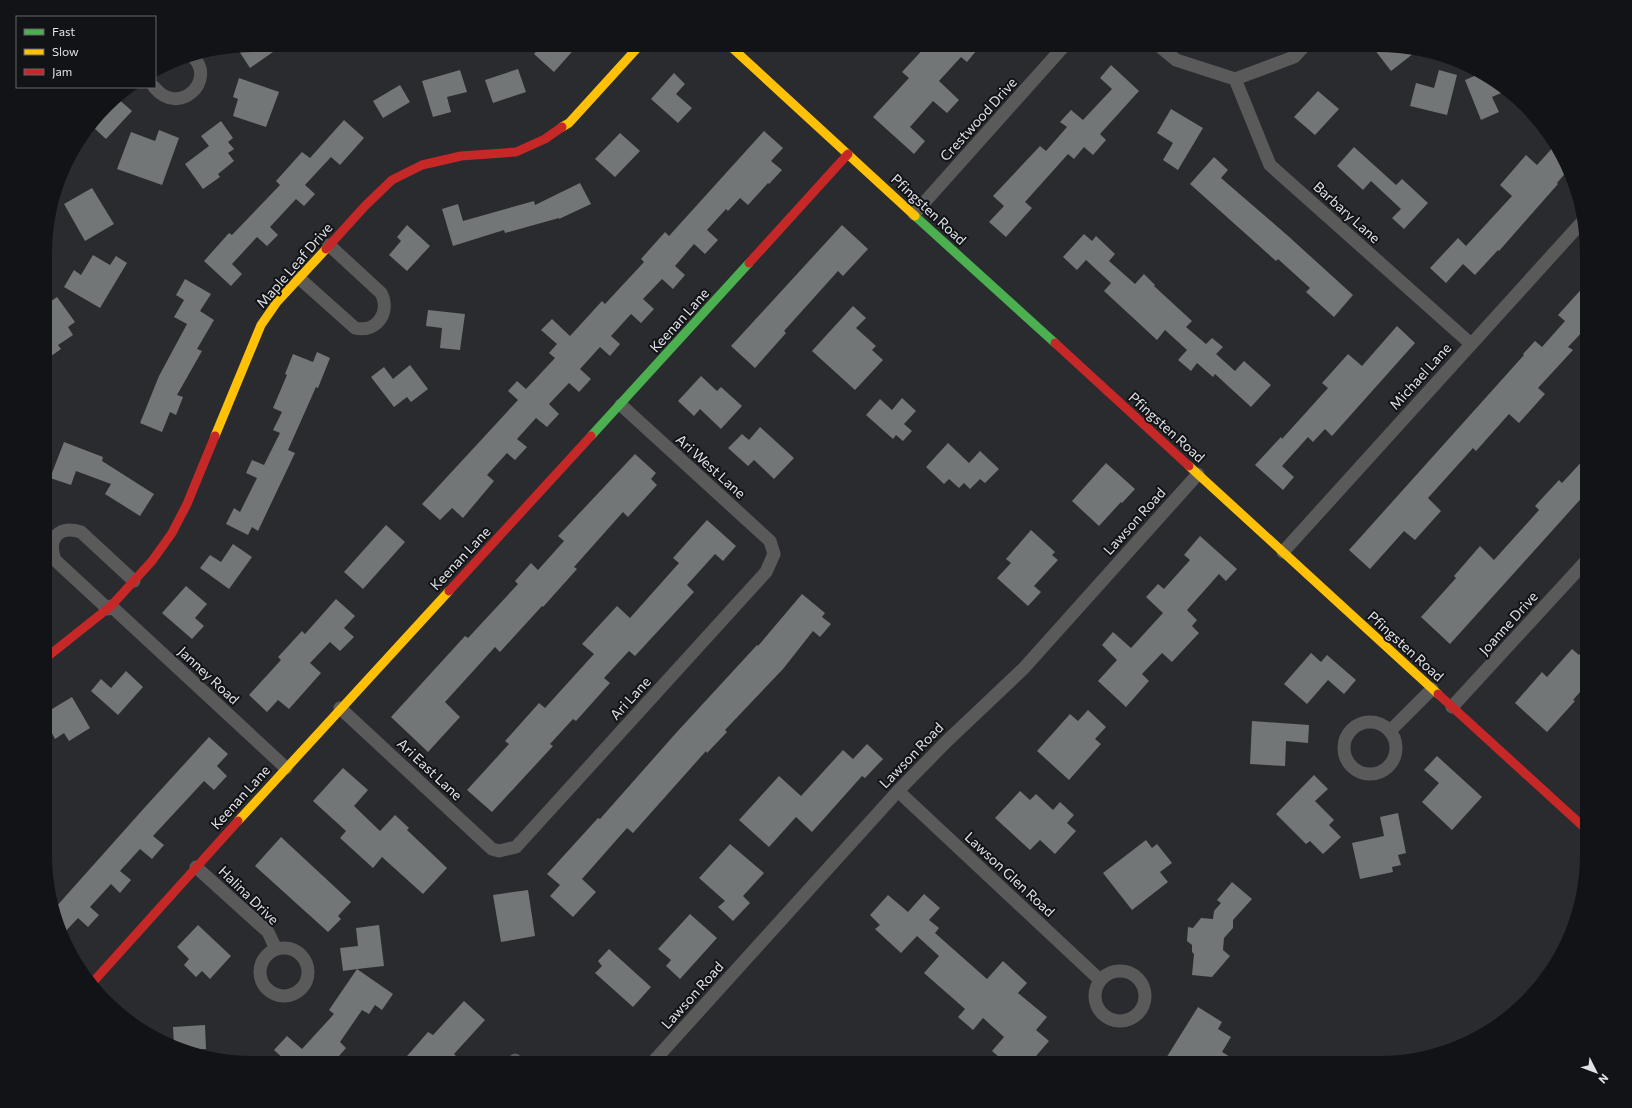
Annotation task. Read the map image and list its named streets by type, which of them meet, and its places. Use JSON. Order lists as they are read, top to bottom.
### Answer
{
  "streets": {
    "street": [
      "Crestwood Drive",
      "Pfingsten Road",
      "Barbary Lane",
      "Maple Leaf Drive",
      "Keenan Lane",
      "Michael Lane",
      "Ari West Lane",
      "Lawson Road",
      "Joanne Drive",
      "Janney Road",
      "Ari Lane",
      "Ari East Lane",
      "Lawson Glen Road",
      "Halina Drive"
    ]
  },
  "crossings": [
    ["Crestwood Drive", "Pfingsten Road"],
    ["Pfingsten Road", "Keenan Lane"],
    ["Pfingsten Road", "Michael Lane"],
    ["Pfingsten Road", "Lawson Road"],
    ["Pfingsten Road", "Joanne Drive"],
    ["Barbary Lane", "Michael Lane"],
    ["Maple Leaf Drive", "Janney Road"],
    ["Keenan Lane", "Ari West Lane"],
    ["Keenan Lane", "Janney Road"],
    ["Keenan Lane", "Ari East Lane"],
    ["Keenan Lane", "Halina Drive"],
    ["Ari West Lane", "Ari Lane"],
    ["Lawson Road", "Lawson Glen Road"],
    ["Ari Lane", "Ari East Lane"]
  ],
  "legend": ["Fast", "Slow", "Jam"],
  "north": "bottom right"
}
